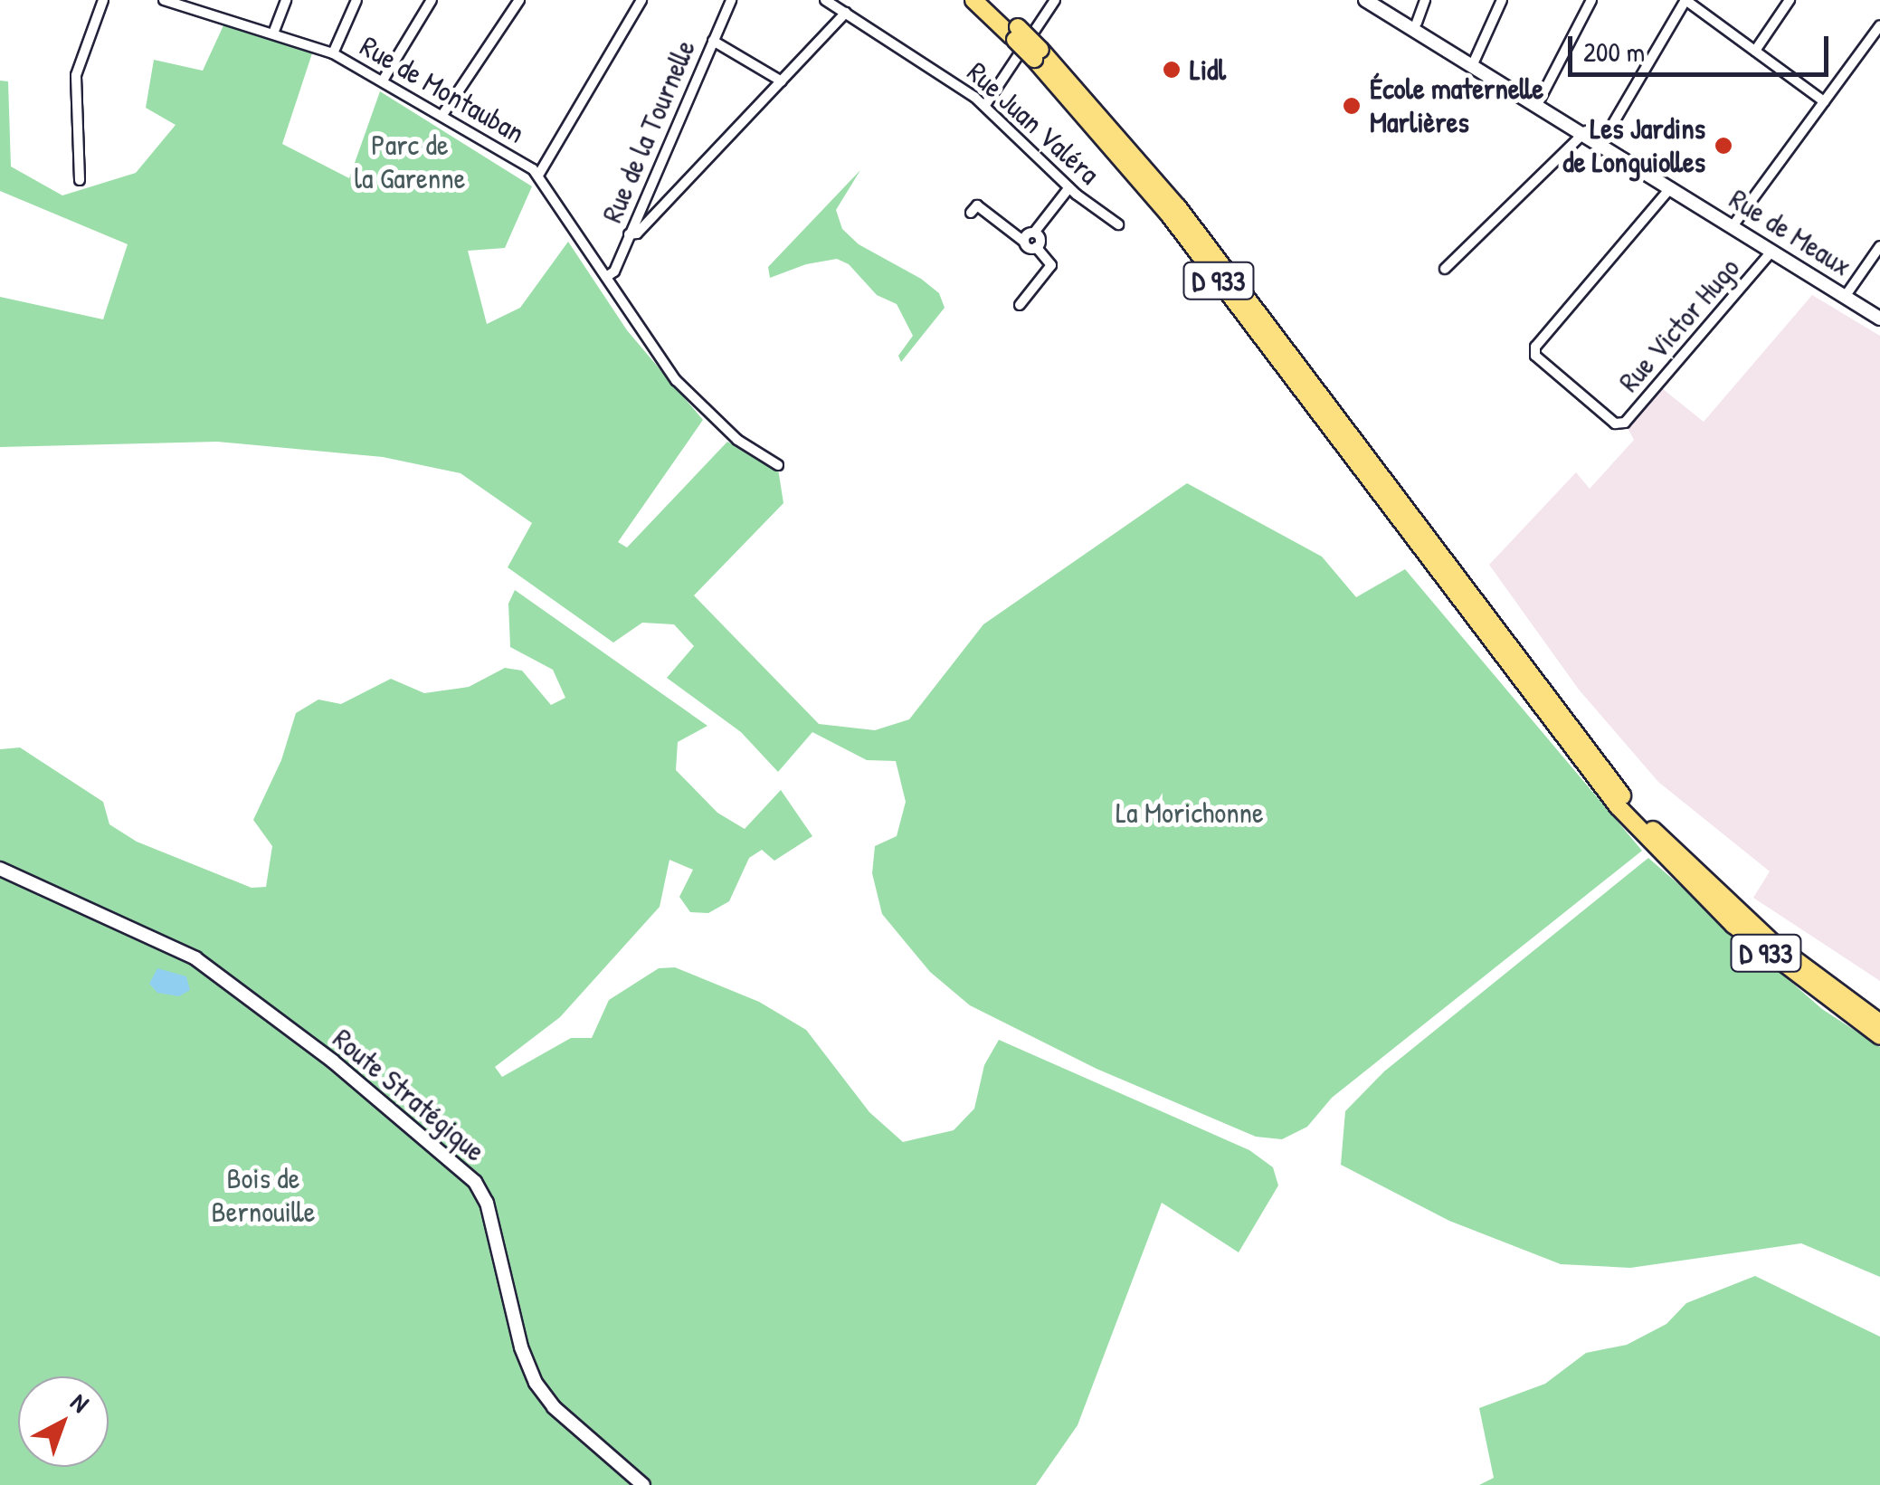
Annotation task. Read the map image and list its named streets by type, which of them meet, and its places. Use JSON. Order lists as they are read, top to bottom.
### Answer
{
  "streets": {
    "highway": ["D 933"],
    "street": [
      "Rue de Montauban",
      "Rue Juan Valéra",
      "Rue de la Tournelle",
      "Rue de Meaux",
      "Rue Victor Hugo",
      "Route Stratégique"
    ]
  },
  "crossings": [
    ["Rue de Montauban", "Rue de la Tournelle"],
    ["Rue de Meaux", "Rue Victor Hugo"]
  ],
  "parks": ["Parc de la Garenne", "La Morichonne", "Bois de Bernouille"],
  "places": ["Lidl", "École maternelle Marlières", "Les Jardins de Longuiolles"],
  "scale_bar": "200 m",
  "north": "top right"
}
